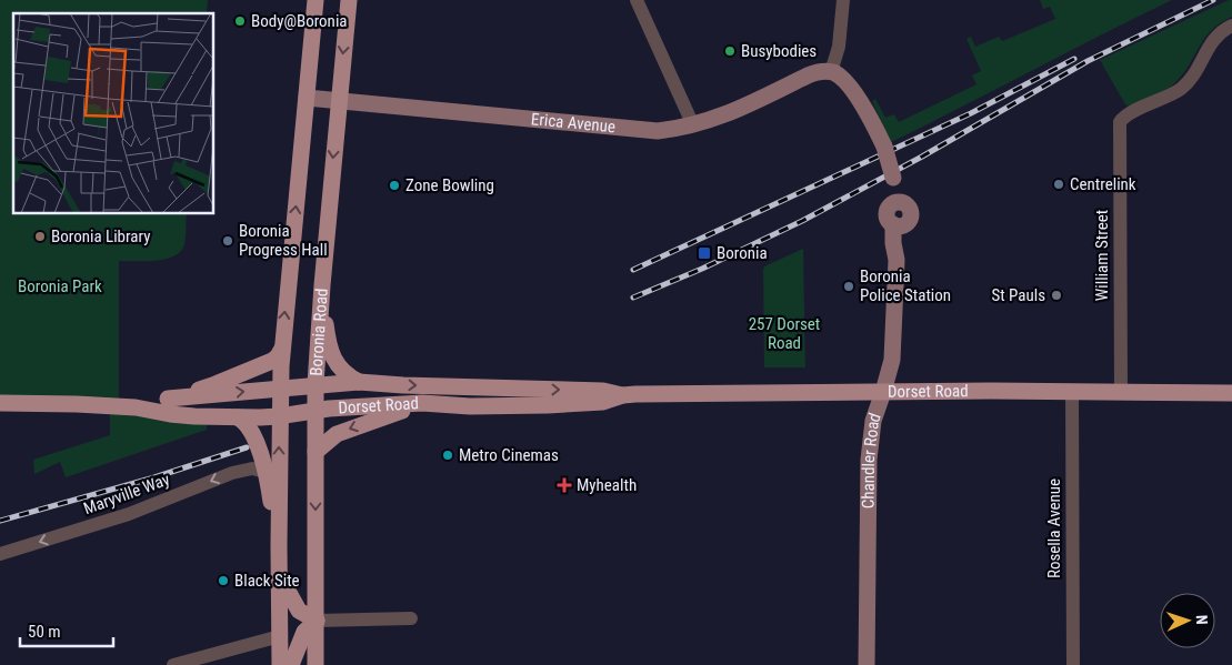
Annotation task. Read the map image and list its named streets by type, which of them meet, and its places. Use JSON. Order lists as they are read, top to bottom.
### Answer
{
  "streets": {
    "main road": [
      "Erica Avenue",
      "Boronia Road",
      "Dorset Road",
      "Chandler Road"
    ],
    "street": ["William Street", "Maryville Way", "Rosella Avenue"]
  },
  "crossings": [
    ["Erica Avenue", "Boronia Road"],
    ["Erica Avenue", "Chandler Road"],
    ["William Street", "Dorset Road"],
    ["Boronia Road", "Dorset Road"],
    ["Boronia Road", "Maryville Way"],
    ["Dorset Road", "Chandler Road"],
    ["Dorset Road", "Rosella Avenue"]
  ],
  "one_way": ["Maryville Way"],
  "parks": ["Boronia Park", "257 Dorset Road"],
  "places": {
    "other": [
      "Body@Boronia",
      "Busybodies",
      "Centrelink",
      "Zone Bowling",
      "Boronia Library",
      "Boronia Progress Hall",
      "Boronia Police Station",
      "St Pauls",
      "Metro Cinemas",
      "Black Site"
    ],
    "transit": ["Boronia"],
    "health": ["Myhealth"]
  },
  "scale_bar": "50 m",
  "north": "right"
}
